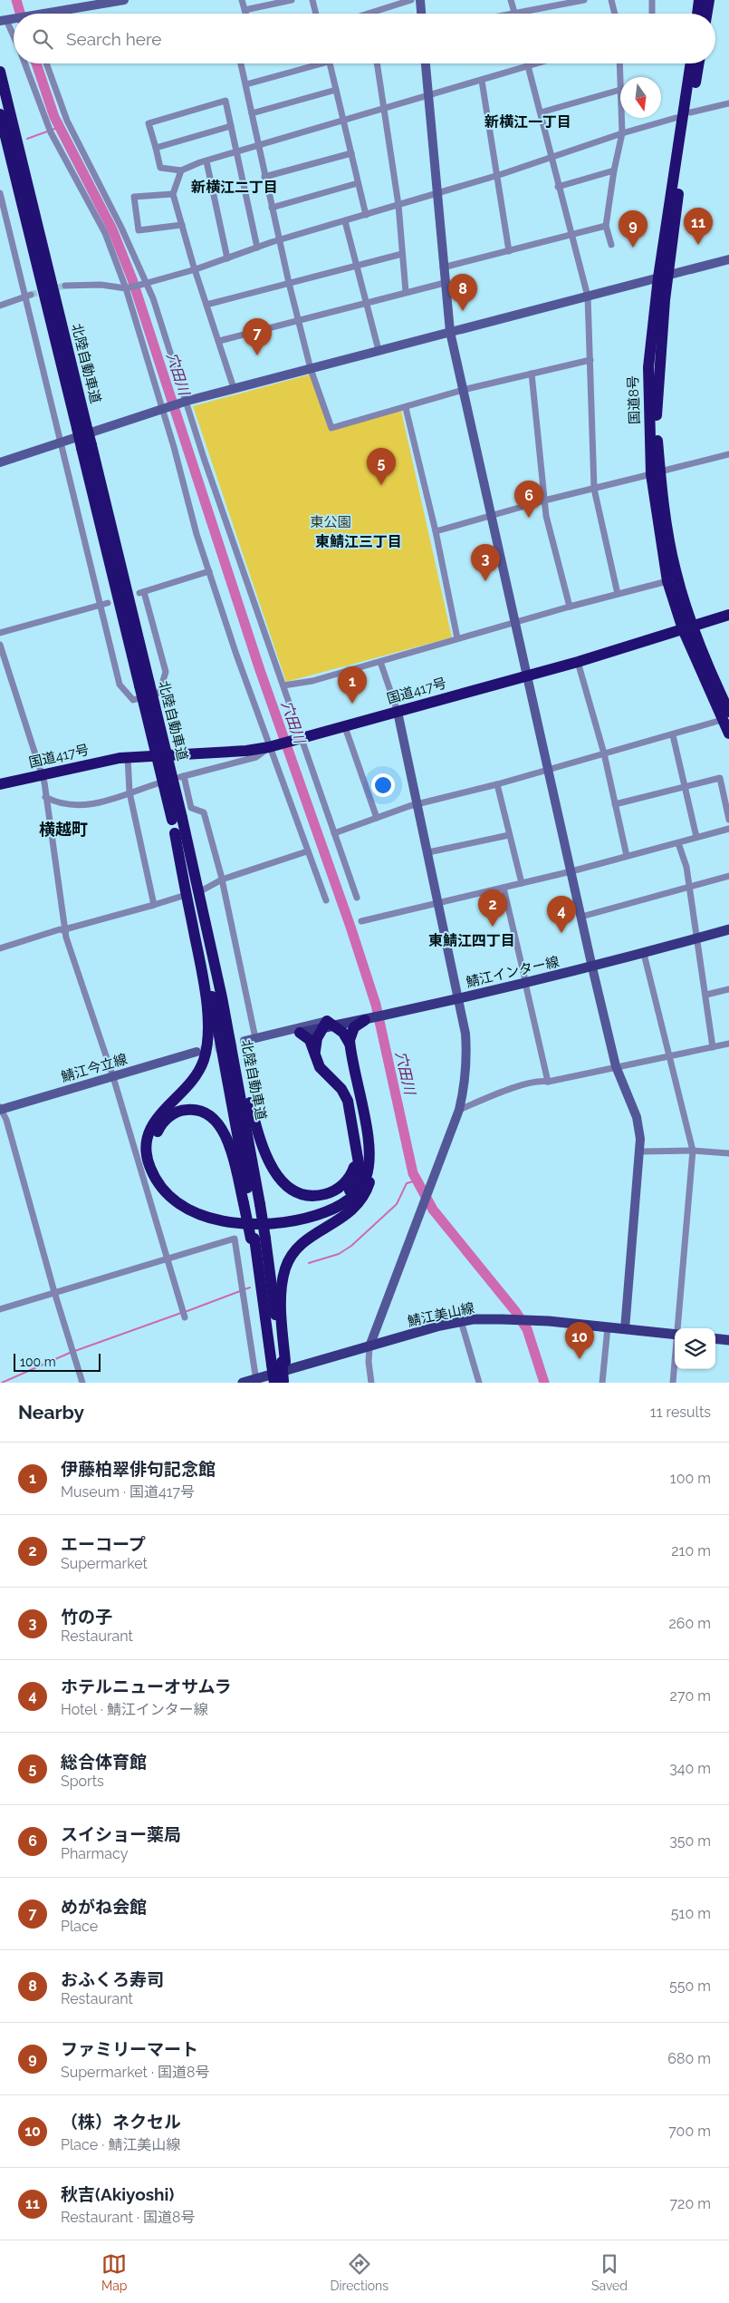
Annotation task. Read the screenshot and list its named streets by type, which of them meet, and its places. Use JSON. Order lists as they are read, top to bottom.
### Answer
{
  "streets": {
    "highway": ["北陸自動車道", "国道8号", "国道417号"],
    "main road": ["鯖江インター線", "鯖江美山線"],
    "street": ["鯖江今立線"]
  },
  "crossings": [
    ["国道8号", "国道417号"]
  ],
  "districts": [
    "新横江一丁目",
    "新横江二丁目",
    "東鯖江三丁目",
    "横越町",
    "東鯖江四丁目"
  ],
  "water": ["穴田川"],
  "parks": ["東公園"],
  "scale_bar": "100 m",
  "north": "bottom",
  "page": {
    "search": "Search here",
    "pins": [
      "11",
      "9",
      "8",
      "7",
      "5",
      "6",
      "3",
      "1",
      "2",
      "4",
      "10"
    ],
    "scale": "100 m",
    "heading": ["Nearby", "11 results"],
    "list": [
      {
        "mark": "1",
        "name": "伊藤柏翠俳句記念館",
        "note": "Museum · 国道417号",
        "value": "100 m"
      },
      {
        "mark": "2",
        "name": "エーコープ",
        "note": "Supermarket",
        "value": "210 m"
      },
      {
        "mark": "3",
        "name": "竹の子",
        "note": "Restaurant",
        "value": "260 m"
      },
      {
        "mark": "4",
        "name": "ホテルニューオサムラ",
        "note": "Hotel · 鯖江インター線",
        "value": "270 m"
      },
      {
        "mark": "5",
        "name": "総合体育館",
        "note": "Sports",
        "value": "340 m"
      },
      {
        "mark": "6",
        "name": "スイショー薬局",
        "note": "Pharmacy",
        "value": "350 m"
      },
      {
        "mark": "7",
        "name": "めがね会館",
        "note": "Place",
        "value": "510 m"
      },
      {
        "mark": "8",
        "name": "おふくろ寿司",
        "note": "Restaurant",
        "value": "550 m"
      },
      {
        "mark": "9",
        "name": "ファミリーマート",
        "note": "Supermarket · 国道8号",
        "value": "680 m"
      },
      {
        "mark": "10",
        "name": "（株）ネクセル",
        "note": "Place · 鯖江美山線",
        "value": "700 m"
      },
      {
        "mark": "11",
        "name": "秋吉(Akiyoshi)",
        "note": "Restaurant · 国道8号",
        "value": "720 m"
      }
    ],
    "nav": ["Map", "Directions", "Saved"]
  }
}
